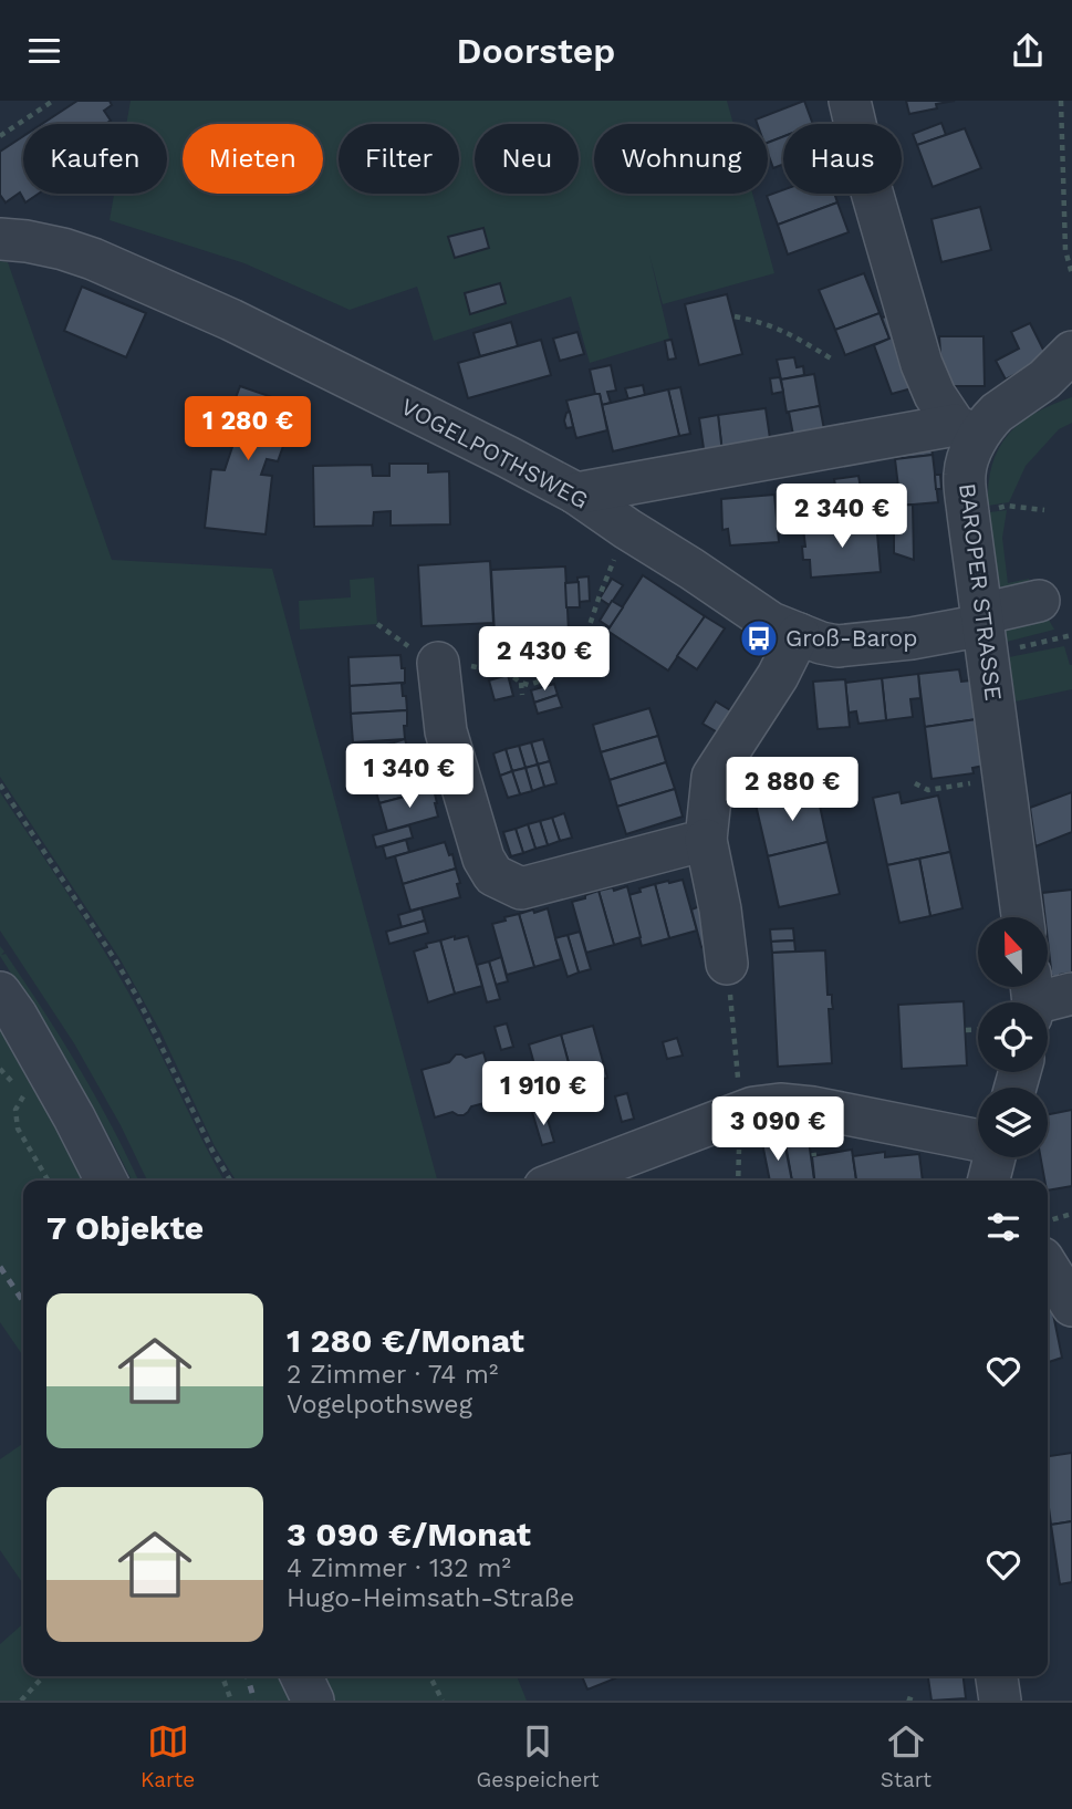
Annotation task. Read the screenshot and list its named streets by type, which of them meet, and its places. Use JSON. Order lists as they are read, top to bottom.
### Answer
{
  "streets": {
    "street": ["VOGELPOTHSWEG", "BAROPER STRASSE"]
  },
  "crossings": [
    ["VOGELPOTHSWEG", "BAROPER STRASSE"]
  ],
  "places": {
    "bus stop": ["Groß-Barop"]
  },
  "north": "top",
  "page": {
    "header": "Doorstep",
    "chip": [
      "Kaufen",
      "Mieten",
      "Filter",
      "Neu",
      "Wohnung",
      "Haus"
    ],
    "price": [
      "1 280 €",
      "2 340 €",
      "2 430 €",
      "1 340 €",
      "2 880 €",
      "1 910 €",
      "3 090 €"
    ],
    "heading": "7 Objekte",
    "list": [
      {
        "name": "1 280 €/Monat",
        "note": "2 Zimmer · 74 m² · Vogelpothsweg"
      },
      {
        "name": "3 090 €/Monat",
        "note": "4 Zimmer · 132 m² · Hugo-Heimsath-Straße"
      }
    ],
    "tabs": ["Karte", "Gespeichert", "Start"]
  }
}
